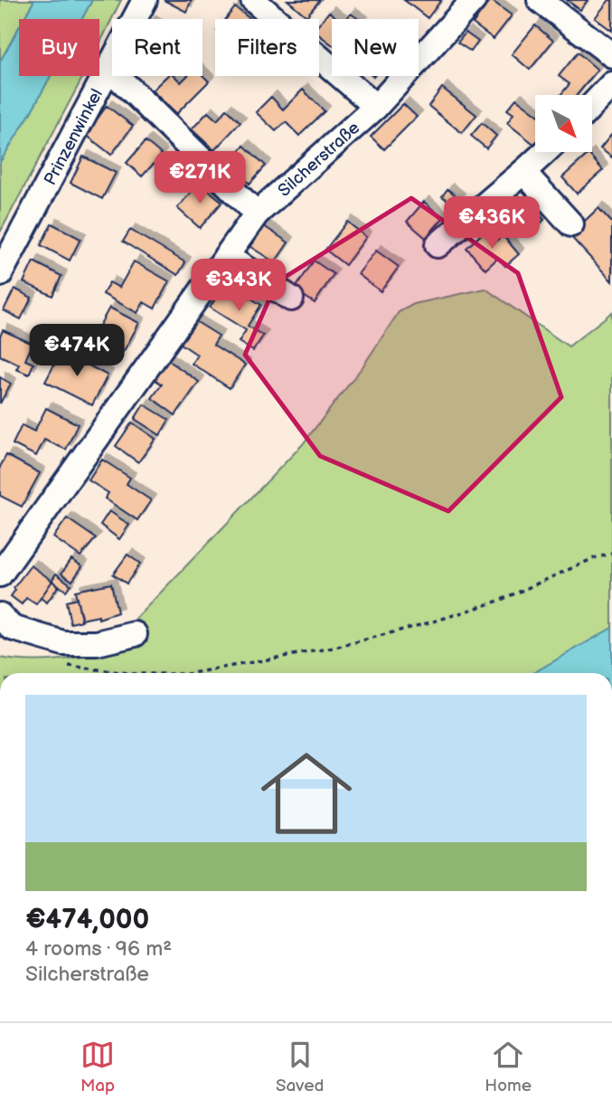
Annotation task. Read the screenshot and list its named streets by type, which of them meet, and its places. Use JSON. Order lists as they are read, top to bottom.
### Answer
{
  "streets": {
    "street": ["Prinzenwinkel", "Silcherstraße"]
  },
  "north": "bottom right",
  "page": {
    "chip": [
      "Buy",
      "Rent",
      "Filters",
      "New"
    ],
    "price": [
      "€271K",
      "€436K",
      "€343K",
      "€474K"
    ],
    "list": [
      {
        "name": "€474,000",
        "note": "4 rooms · 96 m² · Silcherstraße"
      }
    ],
    "tabs": ["Map", "Saved", "Home"]
  }
}
